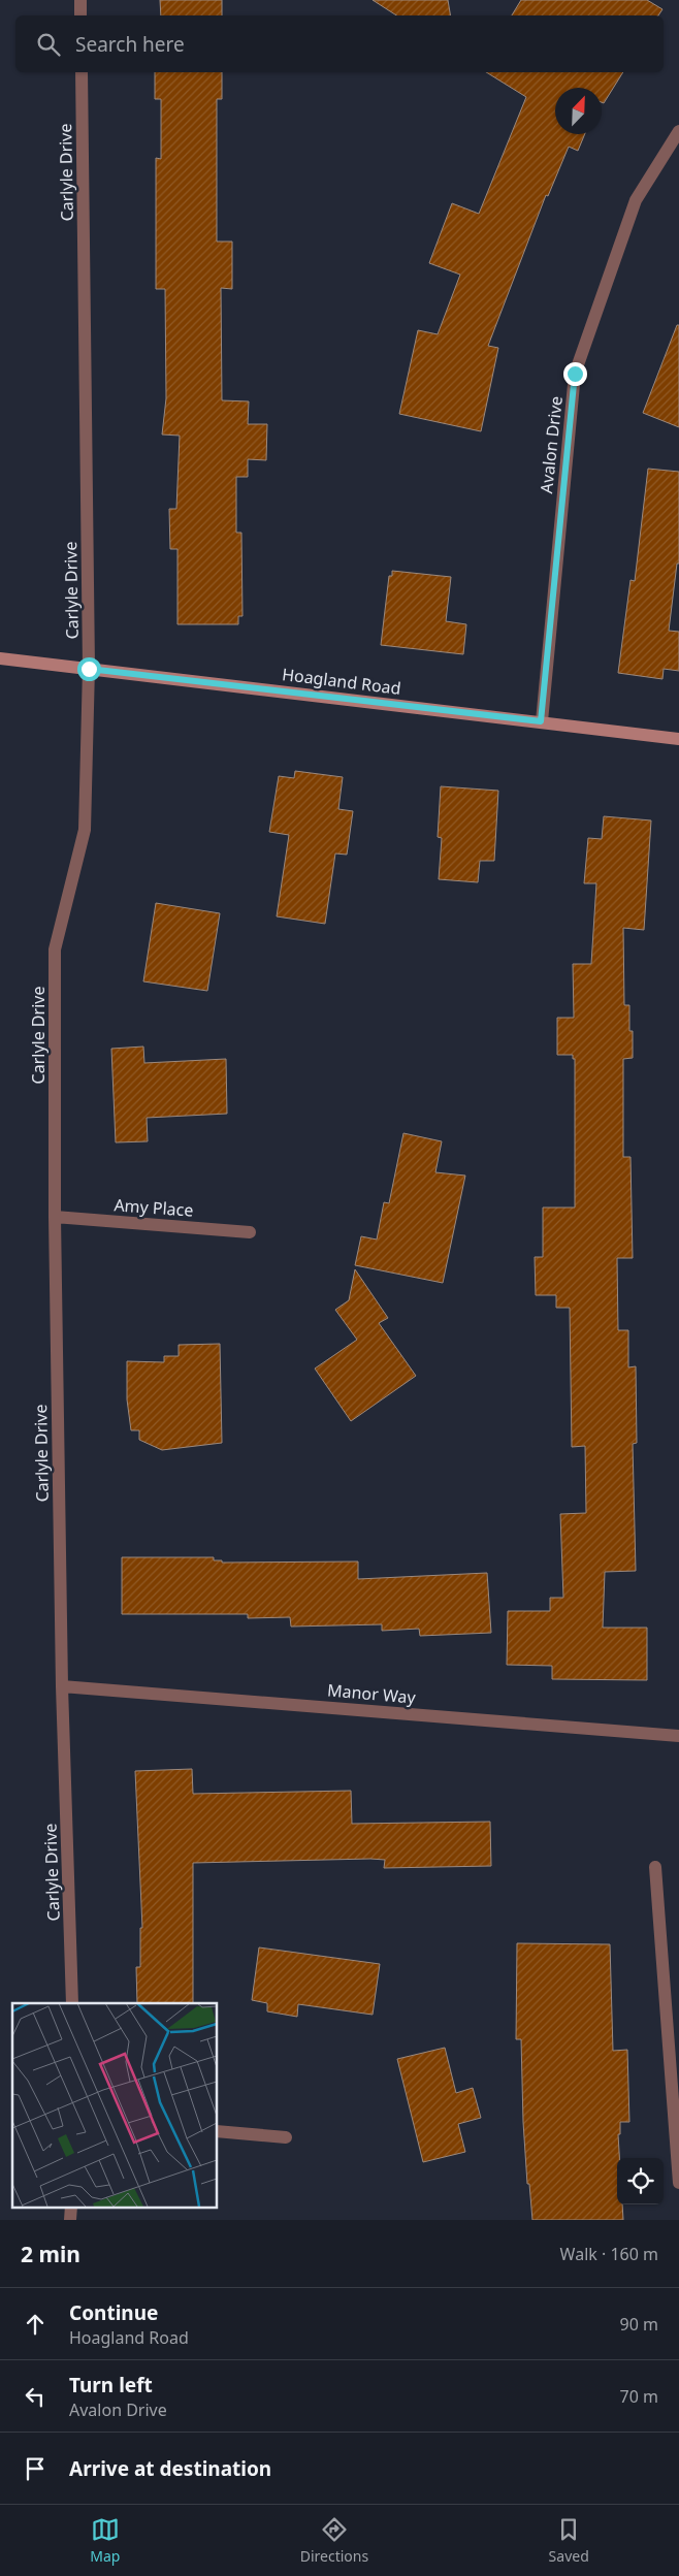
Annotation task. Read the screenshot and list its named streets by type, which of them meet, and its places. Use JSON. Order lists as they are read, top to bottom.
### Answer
{
  "streets": {
    "street": [
      "Carlyle Drive",
      "Avalon Drive",
      "Hoagland Road",
      "Amy Place",
      "Manor Way"
    ]
  },
  "crossings": [
    ["Carlyle Drive", "Hoagland Road"],
    ["Carlyle Drive", "Amy Place"],
    ["Carlyle Drive", "Manor Way"],
    ["Avalon Drive", "Hoagland Road"]
  ],
  "north": "top right",
  "page": {
    "search": "Search here",
    "heading": ["2 min", "Walk · 160 m"],
    "list": [
      ["Continue", "Hoagland Road", "90 m"],
      ["Turn left", "Avalon Drive", "70 m"],
      "Arrive at destination"
    ],
    "nav": ["Map", "Directions", "Saved"]
  }
}
